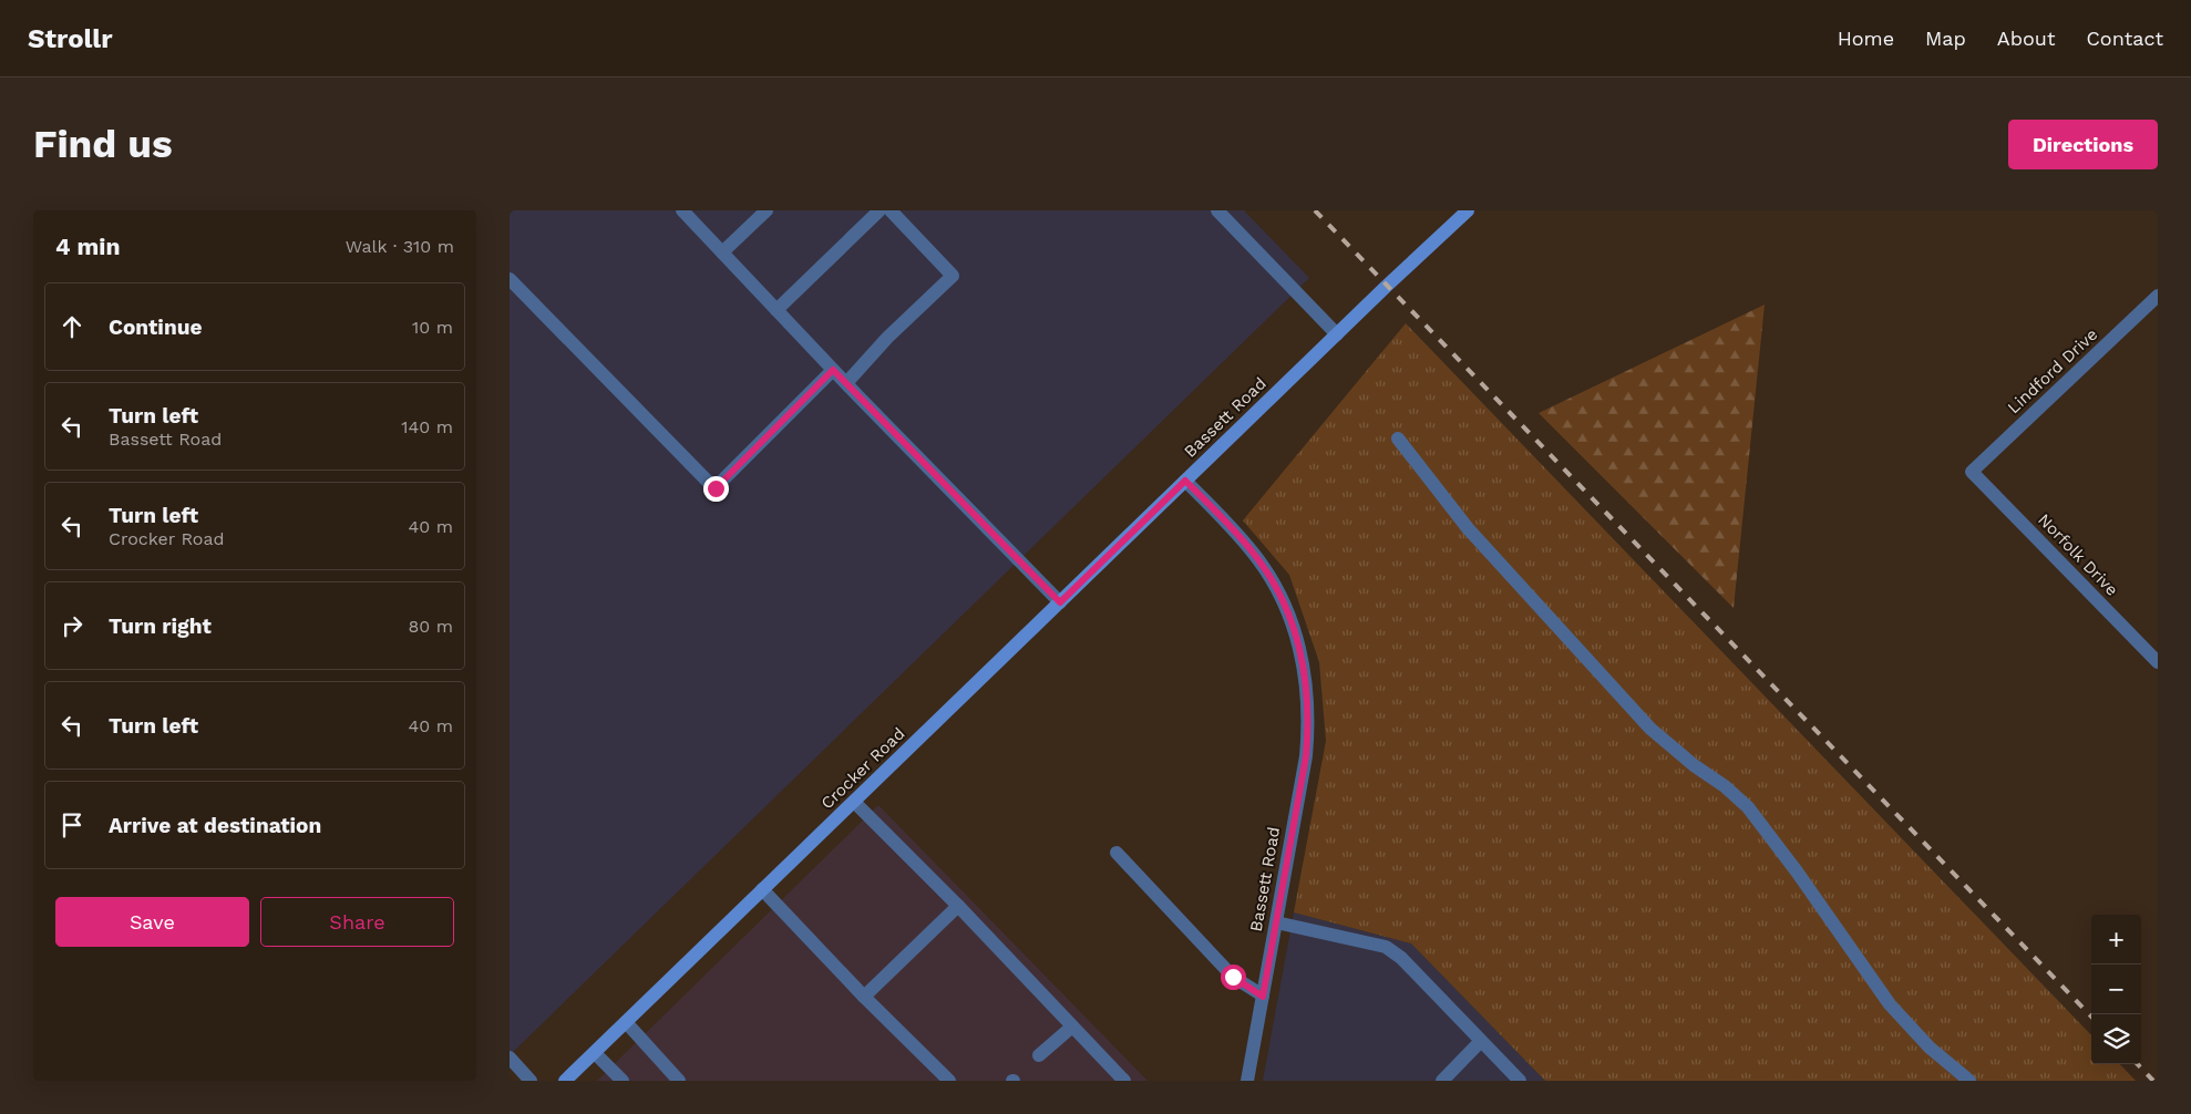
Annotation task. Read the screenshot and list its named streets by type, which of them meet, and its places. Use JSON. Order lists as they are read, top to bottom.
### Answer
{
  "streets": {
    "main road": ["Bassett Road", "Crocker Road"],
    "street": ["Lindford Drive", "Norfolk Drive"]
  },
  "crossings": [
    ["Lindford Drive", "Norfolk Drive"],
    ["Bassett Road", "Crocker Road"]
  ],
  "page": {
    "header": "Strollr",
    "nav": [
      "Home",
      "Map",
      "About",
      "Contact"
    ],
    "buttons": [
      "Directions",
      ["Save", "Share"]
    ],
    "title": "Find us",
    "heading": ["4 min", "Walk · 310 m"],
    "list": [
      ["Continue", "10 m"],
      ["Turn left", "Bassett Road", "140 m"],
      ["Turn left", "Crocker Road", "40 m"],
      ["Turn right", "80 m"],
      ["Turn left", "40 m"],
      "Arrive at destination"
    ],
    "map_buttons": ["+", "−"]
  }
}
